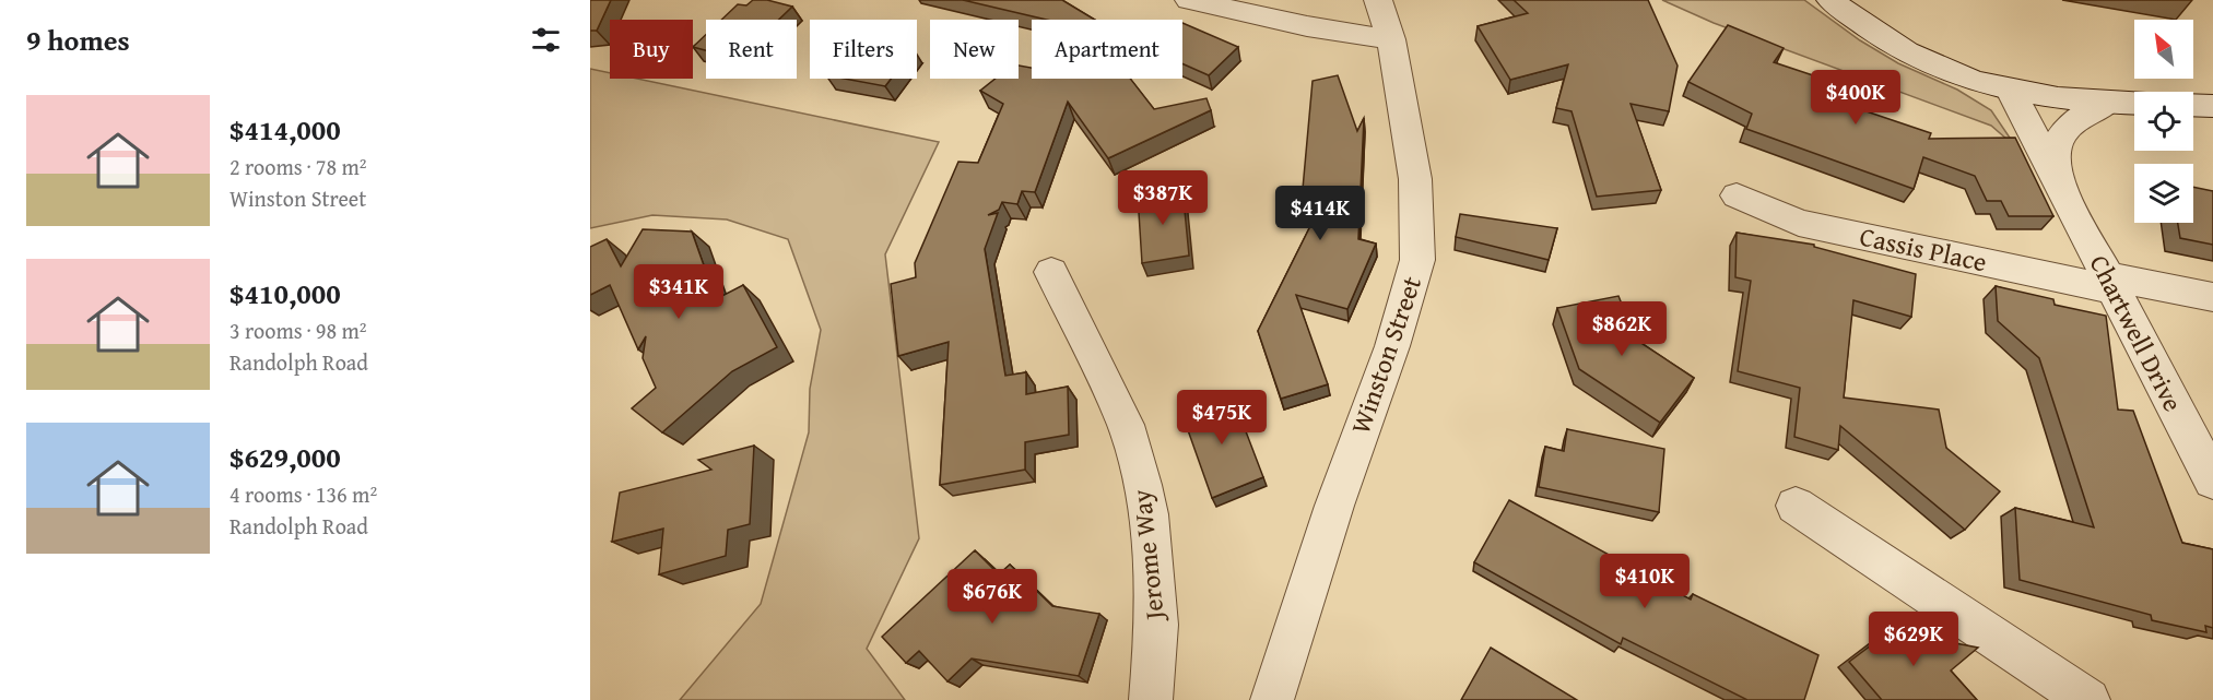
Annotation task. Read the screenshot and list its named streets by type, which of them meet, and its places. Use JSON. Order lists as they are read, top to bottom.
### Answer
{
  "streets": {
    "street": [
      "Cassis Place",
      "Chartwell Drive",
      "Winston Street",
      "Jerome Way"
    ]
  },
  "crossings": [
    ["Cassis Place", "Chartwell Drive"]
  ],
  "north": "top left",
  "page": {
    "heading": "9 homes",
    "chip": [
      "Buy",
      "Rent",
      "Filters",
      "New",
      "Apartment"
    ],
    "price": [
      "$400K",
      "$387K",
      "$414K",
      "$341K",
      "$862K",
      "$475K",
      "$410K",
      "$676K",
      "$629K"
    ],
    "list": [
      {
        "name": "$414,000",
        "note": "2 rooms · 78 m² · Winston Street"
      },
      {
        "name": "$410,000",
        "note": "3 rooms · 98 m² · Randolph Road"
      },
      {
        "name": "$629,000",
        "note": "4 rooms · 136 m² · Randolph Road"
      }
    ]
  }
}
